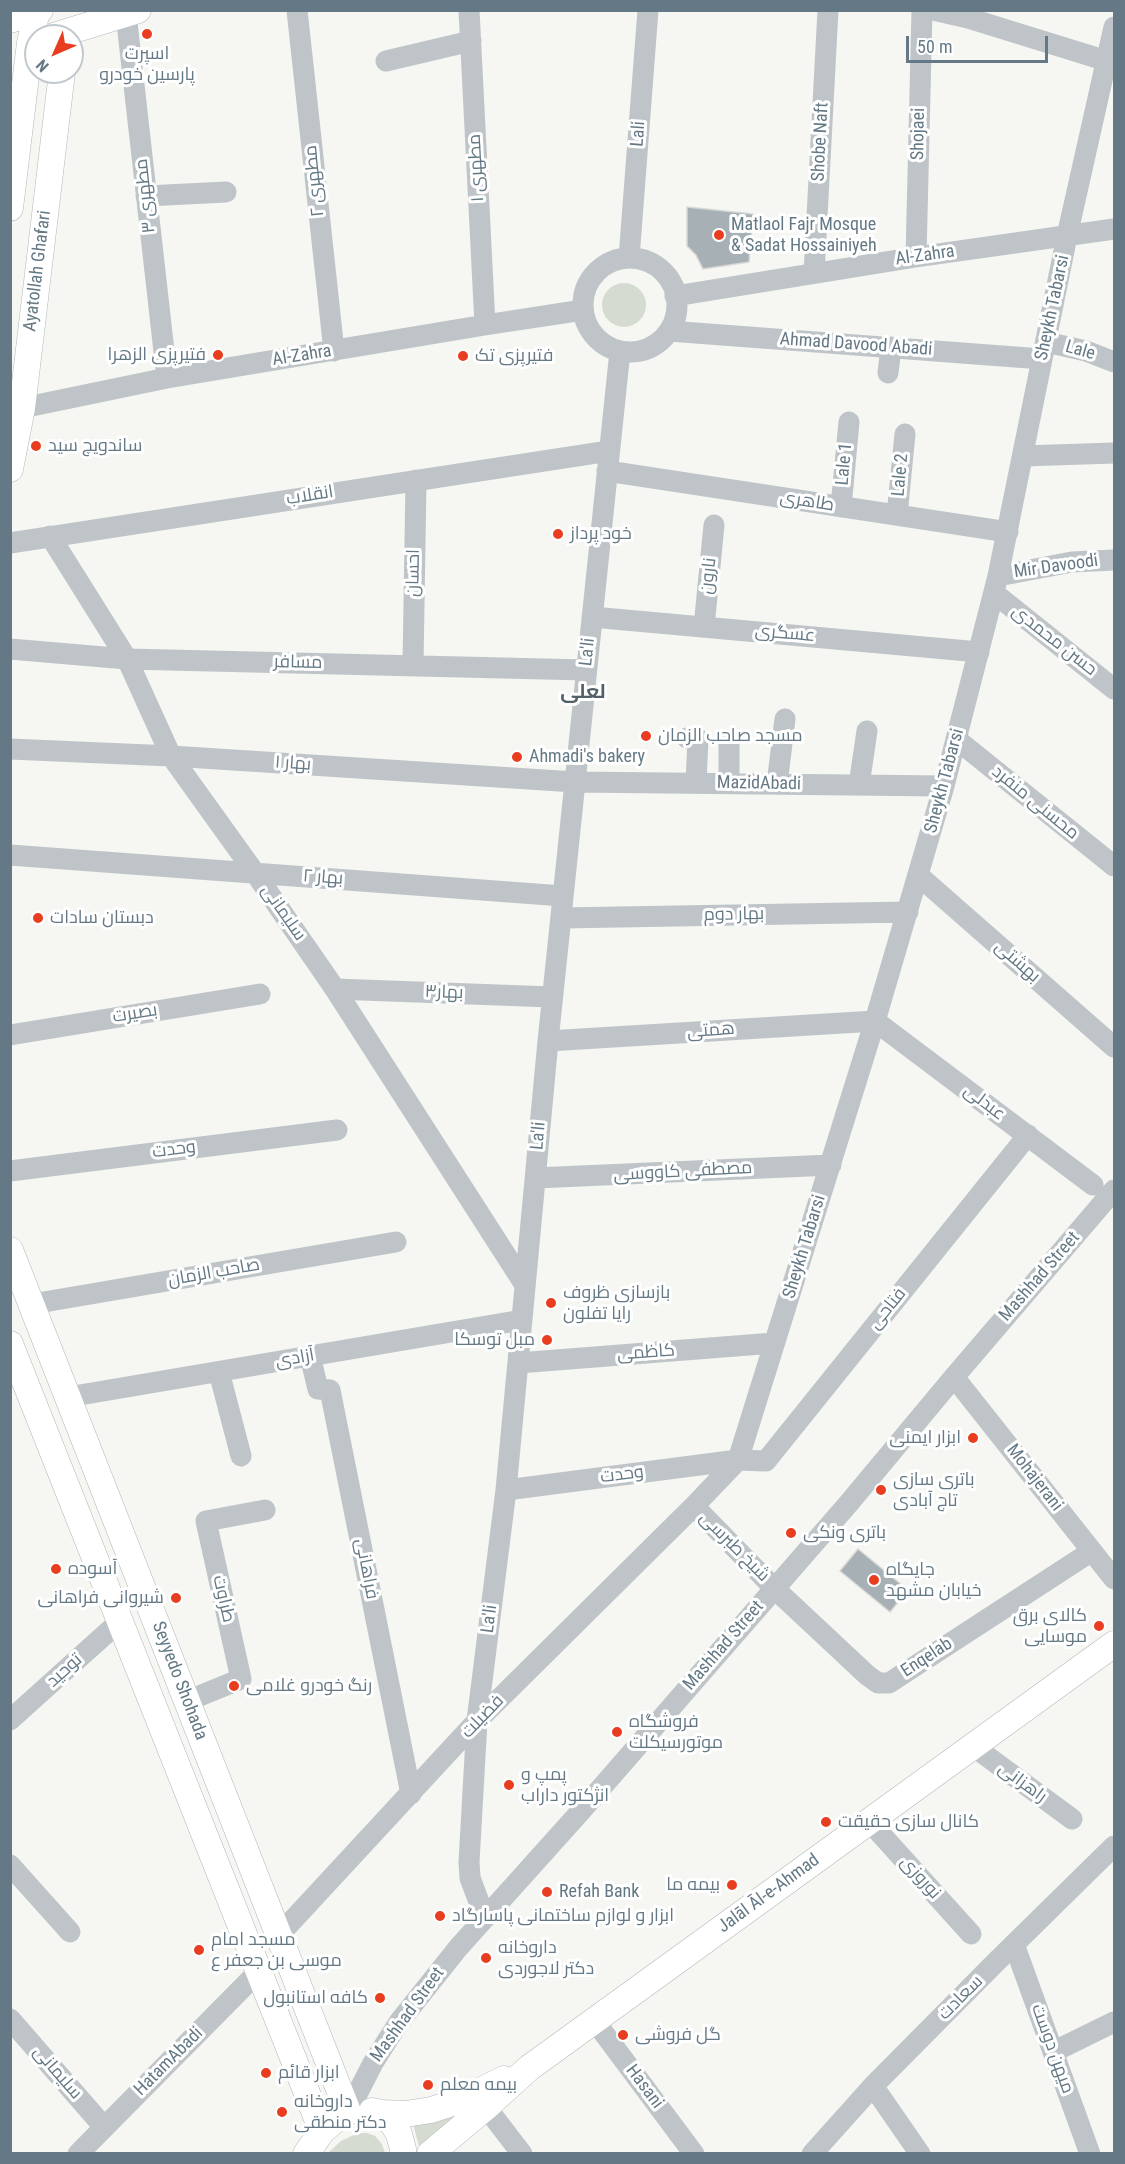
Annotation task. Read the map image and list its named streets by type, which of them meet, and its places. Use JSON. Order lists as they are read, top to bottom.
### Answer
{
  "streets": {
    "main road": ["Ayatollah Ghafari", "Seyyedo Shohada", "Jalāl Āl-e-Ahmad"],
    "street": [
      "Lali",
      "Shojaei",
      "Shobe Naft",
      "مطهری ۱",
      "مطهری ۲",
      "مطهری ۳",
      "Al-Zahra",
      "Sheykh Tabarsi",
      "Ahmad Davood Abadi",
      "Lale",
      "Lale 1",
      "Lale 2",
      "انقلاب",
      "طاهری",
      "Mir Davoodi",
      "احسان",
      "نارون",
      "عسگری",
      "حسن محمدی",
      "La'li",
      "مسافر",
      "بهار ۱",
      "MazidAbadi",
      "محسنی منفرد",
      "بهار ۲",
      "سلیمانی",
      "بهار دوم",
      "بهشتی",
      "بهار۳",
      "بصیرت",
      "همتی",
      "عبدلی",
      "وحدت",
      "مصطفی کاووسی",
      "صاحب الزمان",
      "Mashhad Street",
      "فتاحی",
      "کاظمی",
      "آزادی",
      "Mohajerani",
      "شیخ طبرسی",
      "فراهانی",
      "طراوت",
      "Enqelab",
      "توحید",
      "فضیلت",
      "راهزانی",
      "نوروزی",
      "سعادت",
      "میهن دوست",
      "HatamAbadi",
      "Hasani"
    ]
  },
  "crossings": [
    ["Lali", "Al-Zahra"],
    ["Lali", "Ahmad Davood Abadi"],
    ["Lali", "La'li"],
    ["Shojaei", "Al-Zahra"],
    ["Shobe Naft", "Al-Zahra"],
    ["مطهری ۱", "Al-Zahra"],
    ["مطهری ۲", "Al-Zahra"],
    ["مطهری ۳", "Al-Zahra"],
    ["Al-Zahra", "Ayatollah Ghafari"],
    ["Al-Zahra", "Sheykh Tabarsi"],
    ["Al-Zahra", "Ahmad Davood Abadi"],
    ["Al-Zahra", "La'li"],
    ["Sheykh Tabarsi", "Ahmad Davood Abadi"],
    ["Sheykh Tabarsi", "Lale"],
    ["Sheykh Tabarsi", "طاهری"],
    ["Sheykh Tabarsi", "Mir Davoodi"],
    ["Sheykh Tabarsi", "عسگری"],
    ["Sheykh Tabarsi", "حسن محمدی"],
    ["Sheykh Tabarsi", "MazidAbadi"],
    ["Sheykh Tabarsi", "محسنی منفرد"],
    ["Sheykh Tabarsi", "بهار دوم"],
    ["Sheykh Tabarsi", "بهشتی"],
    ["Sheykh Tabarsi", "همتی"],
    ["Sheykh Tabarsi", "عبدلی"],
    ["Sheykh Tabarsi", "وحدت"],
    ["Sheykh Tabarsi", "مصطفی کاووسی"],
    ["Sheykh Tabarsi", "فتاحی"],
    ["Sheykh Tabarsi", "کاظمی"],
    ["Sheykh Tabarsi", "شیخ طبرسی"],
    ["Sheykh Tabarsi", "فضیلت"],
    ["Ahmad Davood Abadi", "Lale"],
    ["Ahmad Davood Abadi", "La'li"],
    ["Lale 1", "طاهری"],
    ["Lale 2", "طاهری"],
    ["انقلاب", "طاهری"],
    ["انقلاب", "احسان"],
    ["انقلاب", "La'li"],
    ["انقلاب", "سلیمانی"],
    ["طاهری", "La'li"],
    ["Mir Davoodi", "حسن محمدی"],
    ["احسان", "مسافر"],
    ["نارون", "عسگری"],
    ["عسگری", "La'li"],
    ["La'li", "مسافر"],
    ["La'li", "بهار ۱"],
    ["La'li", "MazidAbadi"],
    ["La'li", "بهار ۲"],
    ["La'li", "سلیمانی"],
    ["La'li", "بهار دوم"],
    ["La'li", "بهار۳"],
    ["La'li", "همتی"],
    ["La'li", "وحدت"],
    ["La'li", "مصطفی کاووسی"],
    ["La'li", "Mashhad Street"],
    ["La'li", "کاظمی"],
    ["La'li", "آزادی"],
    ["La'li", "فضیلت"],
    ["مسافر", "سلیمانی"],
    ["بهار ۱", "MazidAbadi"],
    ["بهار ۱", "سلیمانی"],
    ["بهار ۲", "سلیمانی"],
    ["سلیمانی", "بهار۳"],
    ["سلیمانی", "HatamAbadi"],
    ["همتی", "عبدلی"],
    ["عبدلی", "فتاحی"],
    ["وحدت", "فتاحی"],
    ["صاحب الزمان", "Seyyedo Shohada"],
    ["Mashhad Street", "Mohajerani"],
    ["Mashhad Street", "شیخ طبرسی"],
    ["Mashhad Street", "Enqelab"],
    ["Mashhad Street", "Seyyedo Shohada"],
    ["آزادی", "فراهانی"],
    ["آزادی", "Seyyedo Shohada"],
    ["Mohajerani", "Enqelab"],
    ["شیخ طبرسی", "Enqelab"],
    ["شیخ طبرسی", "فضیلت"],
    ["فراهانی", "فضیلت"],
    ["طراوت", "Seyyedo Shohada"],
    ["توحید", "Seyyedo Shohada"],
    ["Seyyedo Shohada", "فضیلت"],
    ["Seyyedo Shohada", "HatamAbadi"],
    ["راهزانی", "Jalāl Āl-e-Ahmad"],
    ["نوروزی", "Jalāl Āl-e-Ahmad"],
    ["Jalāl Āl-e-Ahmad", "Hasani"],
    ["سعادت", "میهن دوست"]
  ],
  "districts": ["لعلی"],
  "places": [
    "اسپرت پارسین خودرو",
    "Matlaol Fajr Mosque & Sadat Hossainiyeh",
    "فتیرپزی الزهرا",
    "فتیرپزی تک",
    "ساندویچ سید",
    "خود پرداز",
    "مسجد صاحب الزمان",
    "Ahmadi's bakery",
    "دبستان سادات",
    "بازسازی ظروف رایا تفلون",
    "مبل توسکا",
    "ابزار ایمنی",
    "باتری سازی تاج آبادی",
    "باتری ونکی",
    "آسوده",
    "جایگاه خیابان مشهد",
    "شیروانی فراهانی",
    "کالای برق موسایی",
    "رنگ خودرو غلامی",
    "فروشگاه موتورسیکلت",
    "پمپ و انژکتور داراب",
    "کانال سازی حقیقت",
    "بیمه ما",
    "Refah Bank",
    "ابزار و لوازم ساختمانی پاسارگاد",
    "مسجد امام موسی بن جعفر ع",
    "داروخانه دکتر لاجوردی",
    "کافه استانبول",
    "گل فروشی",
    "ابزار قائم",
    "بیمه معلم",
    "داروخانه دکتر منطقی"
  ],
  "scale_bar": "50 m",
  "north": "bottom left"
}
